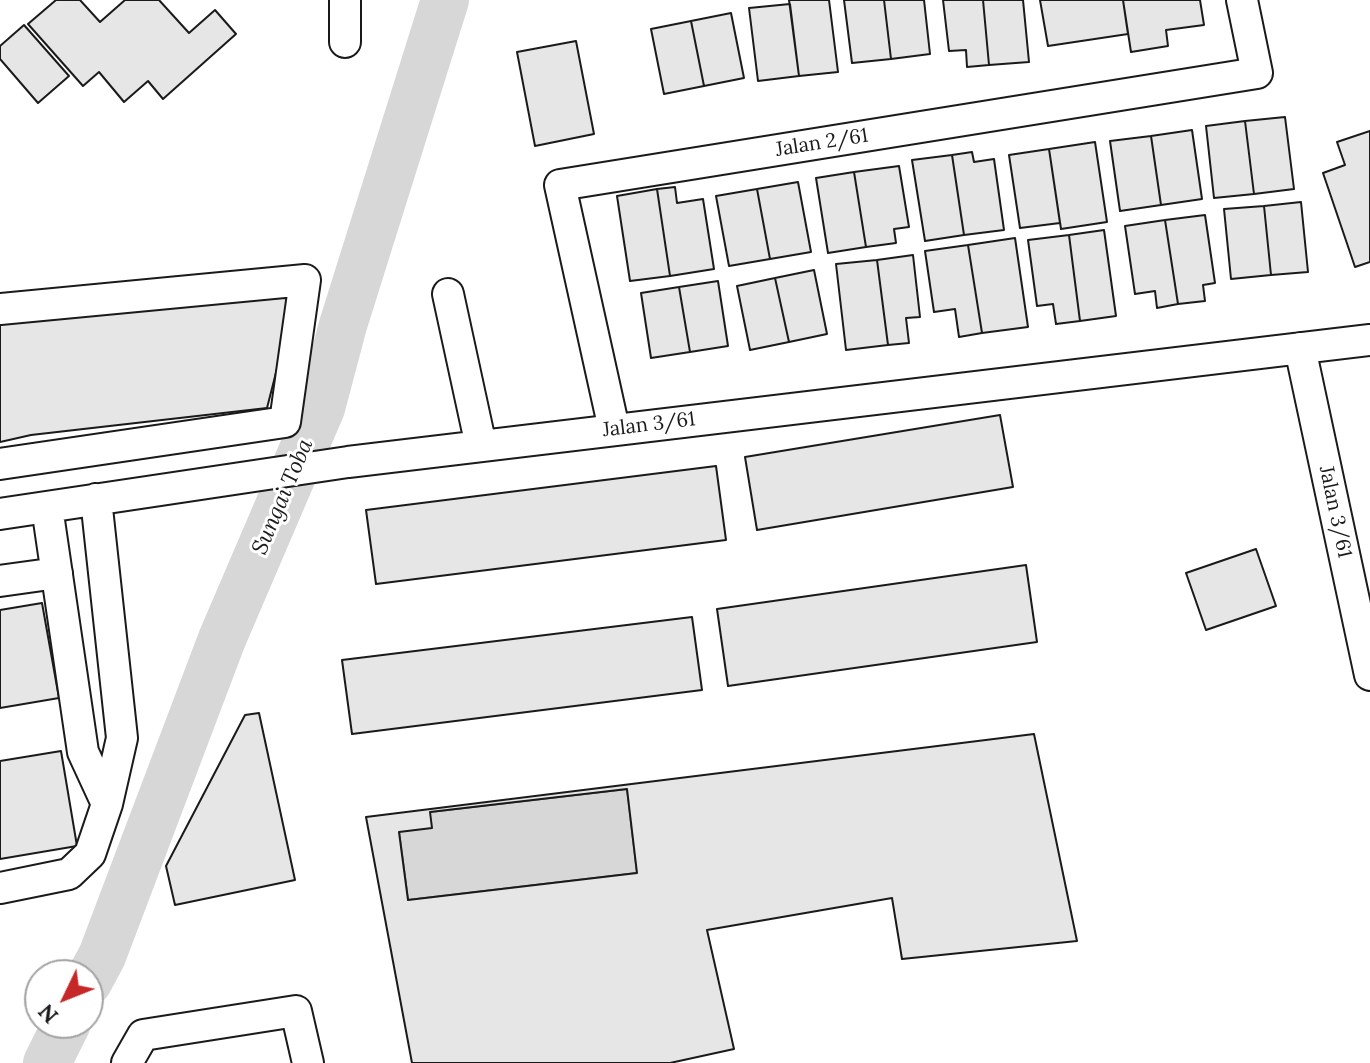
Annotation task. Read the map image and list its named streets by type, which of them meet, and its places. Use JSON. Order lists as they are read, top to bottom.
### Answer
{
  "streets": {
    "street": ["Jalan 2/61", "Jalan 3/61"]
  },
  "crossings": [
    ["Jalan 2/61", "Jalan 3/61"]
  ],
  "water": ["Sungai Toba"],
  "north": "bottom left"
}
